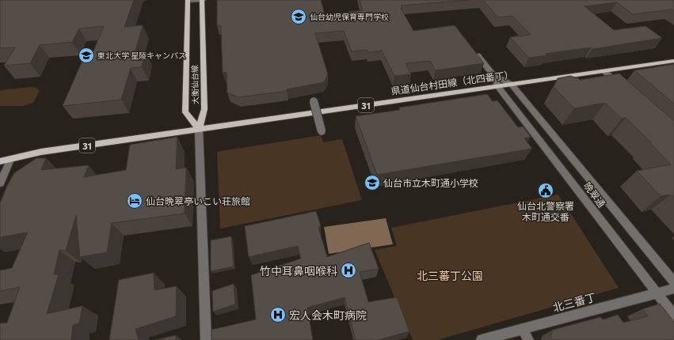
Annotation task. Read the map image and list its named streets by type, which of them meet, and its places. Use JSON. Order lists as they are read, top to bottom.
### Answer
{
  "streets": {
    "main road": ["県道仙台村田線（北四番丁）", "大衡仙台線", "31"],
    "street": ["晩翠通", "北三番丁"]
  },
  "crossings": [
    ["県道仙台村田線（北四番丁）", "大衡仙台線"],
    ["県道仙台村田線（北四番丁）", "31"],
    ["県道仙台村田線（北四番丁）", "晩翠通"],
    ["大衡仙台線", "31"],
    ["晩翠通", "北三番丁"]
  ],
  "parks": ["北三蕃丁公園"],
  "places": {
    "school or university": ["仙台幼児保育専門学校", "東北大学 星陵キャンパス", "仙台市立木町通小学校"],
    "public building": ["仙台北警察署 木町通交番"],
    "hotel": ["仙台晩翠亭いこい荘旅館"],
    "hospital": ["竹中耳鼻咽喉科", "宏人会木町病院"]
  }
}
